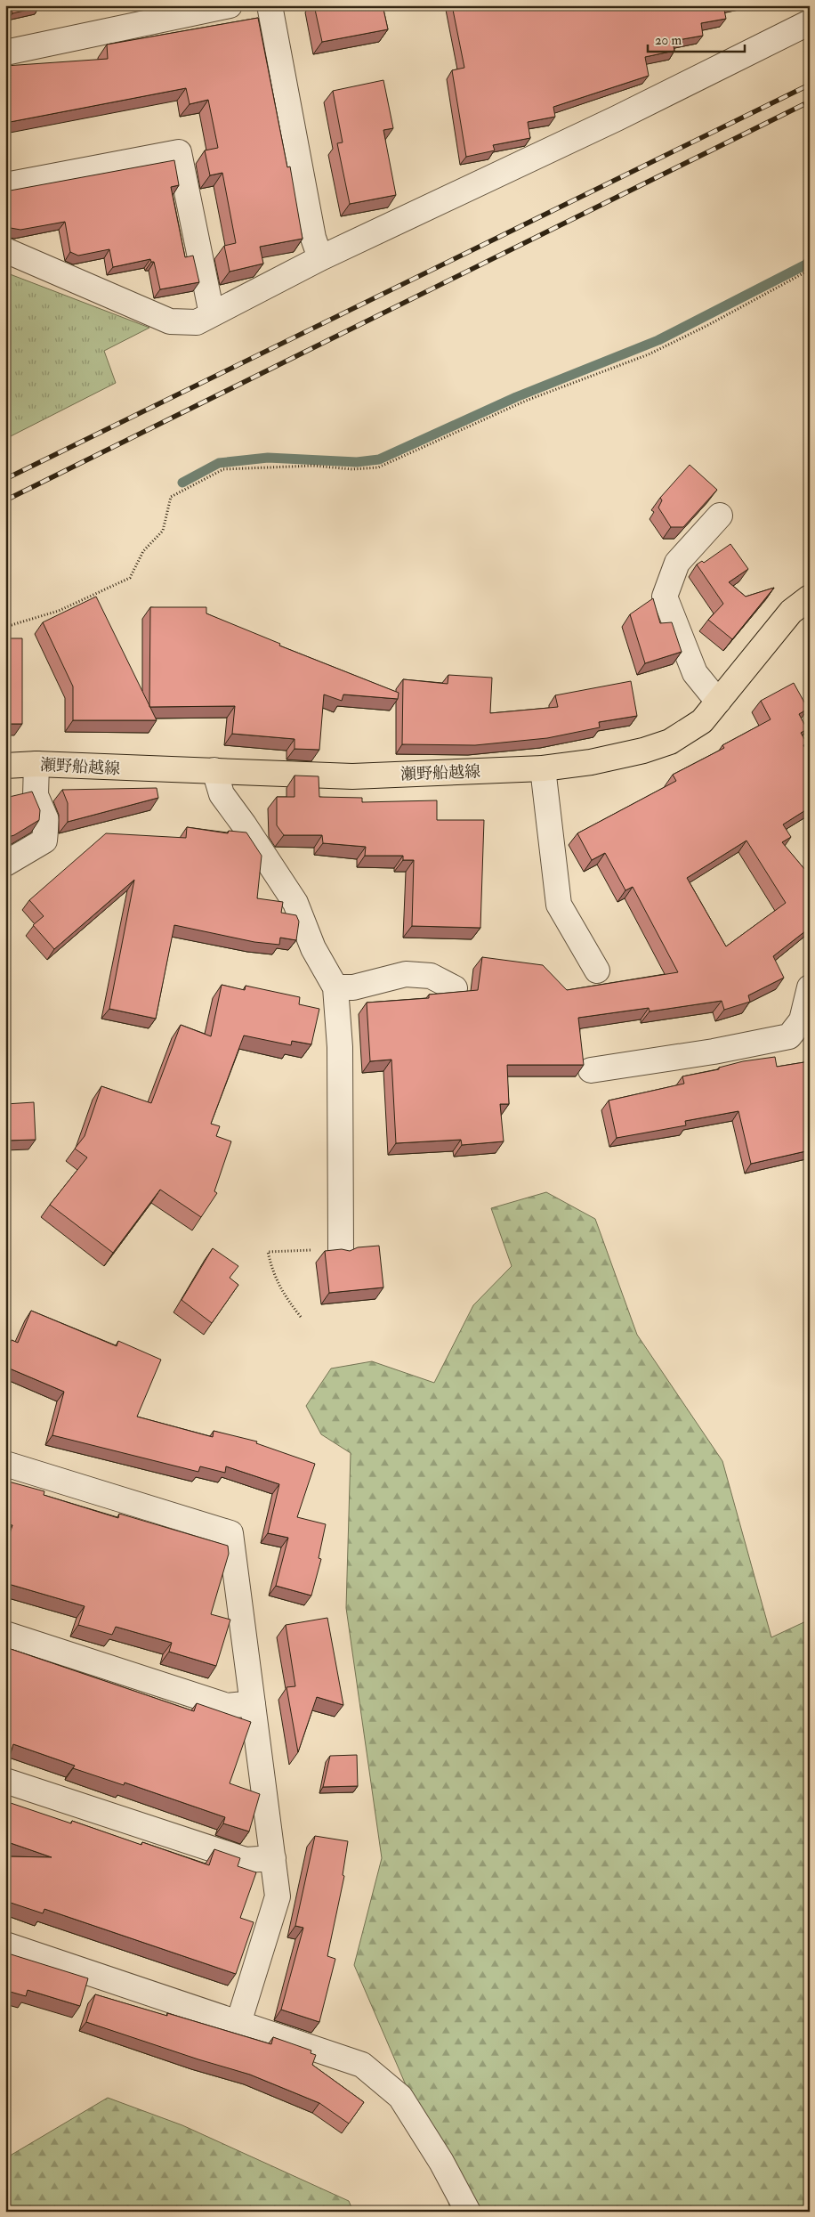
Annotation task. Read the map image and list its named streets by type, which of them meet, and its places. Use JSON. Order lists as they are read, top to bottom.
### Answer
{
  "streets": {
    "main road": ["瀬野船越線"]
  },
  "scale_bar": "20 m"
}
